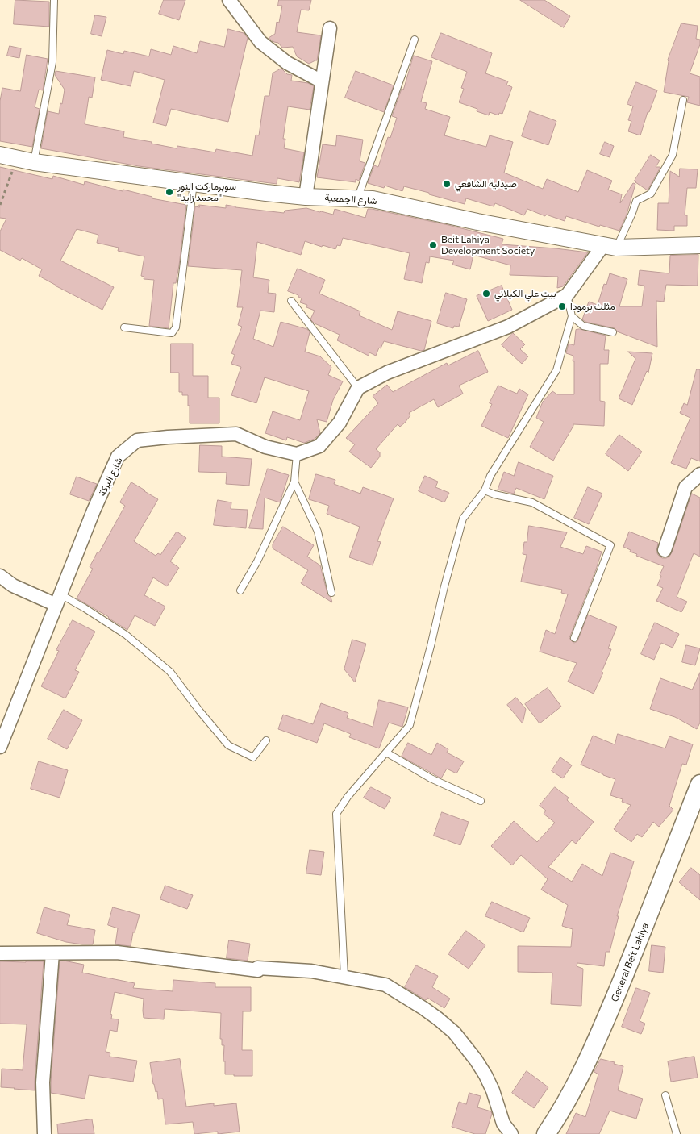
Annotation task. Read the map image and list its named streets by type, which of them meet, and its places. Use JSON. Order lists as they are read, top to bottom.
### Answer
{
  "streets": {
    "main road": ["General Beit Lahiya"],
    "street": ["شارع الجمعية", "شارع البركة"]
  },
  "places": [
    "صيدلية الشافعي",
    "سوبرماركت النور \"محمد زايد\"",
    "Beit Lahiya Development Society",
    "بيت علي الكيلاني",
    "مثلث برمودا"
  ]
}
